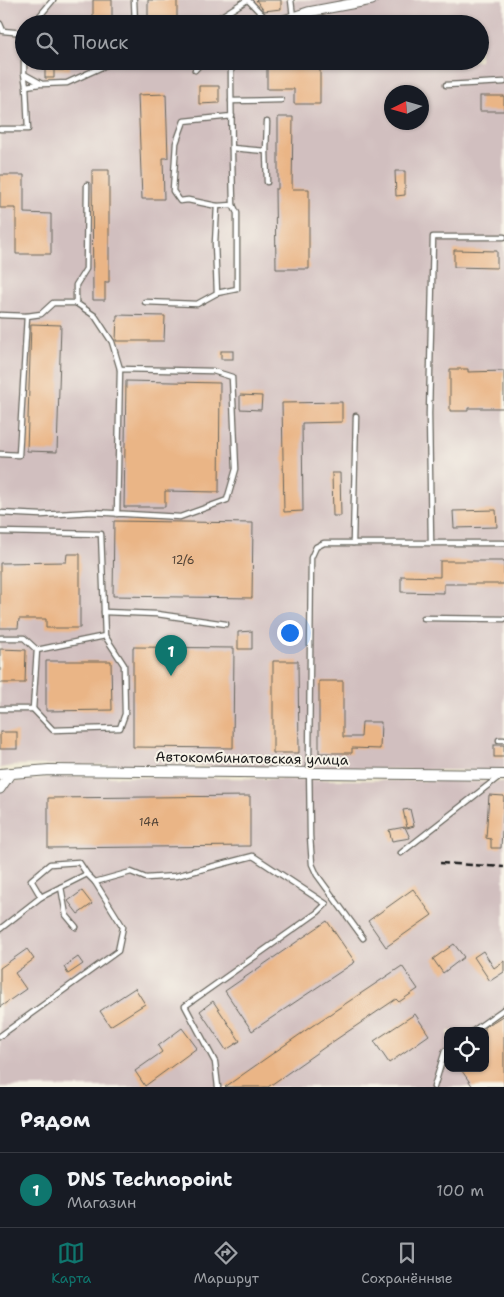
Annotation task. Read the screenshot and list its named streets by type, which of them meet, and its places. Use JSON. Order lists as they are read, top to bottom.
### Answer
{
  "streets": {
    "street": ["Автокомбинатовская улица"]
  },
  "house_numbers": ["12/6", "14А"],
  "north": "left",
  "page": {
    "search": "Поиск",
    "pins": "1",
    "heading": "Рядом",
    "list": [
      {
        "mark": "1",
        "name": "DNS Technopoint",
        "note": "Магазин",
        "value": "100 m"
      }
    ],
    "nav": ["Карта", "Маршрут", "Сохранённые"]
  }
}
